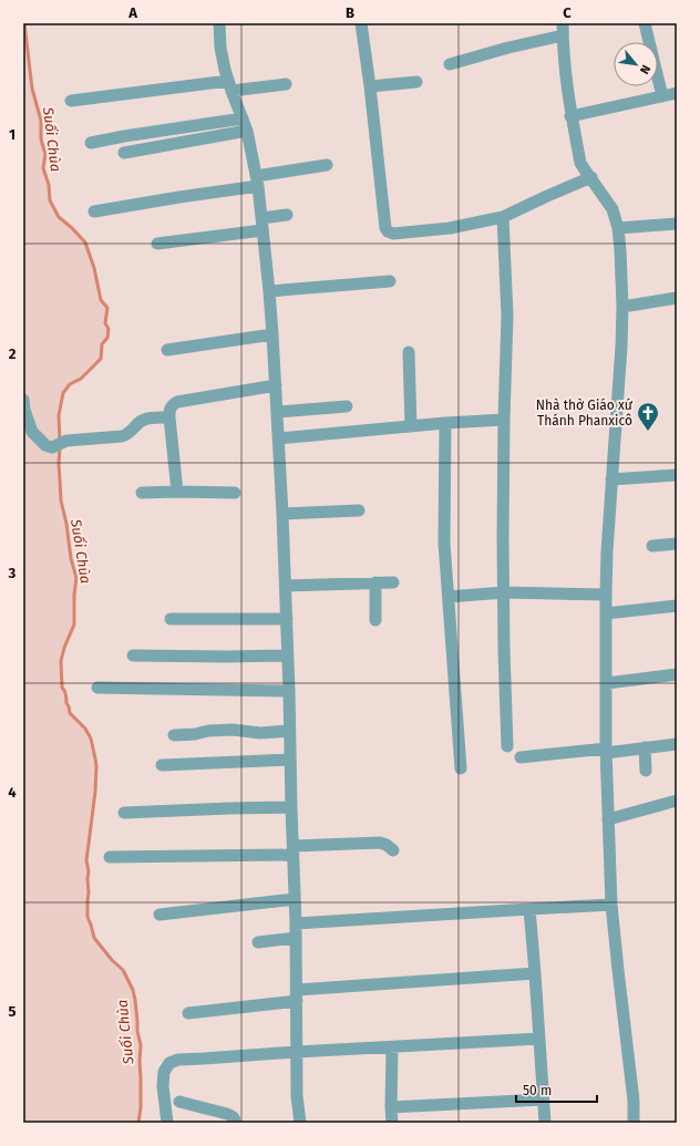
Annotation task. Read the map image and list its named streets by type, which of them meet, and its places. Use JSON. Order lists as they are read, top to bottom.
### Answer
{
  "water": ["Suối Chùa"],
  "places": {
    "church": ["Nhà thờ Giáo xứ Thánh Phanxicô"]
  },
  "scale_bar": "50 m",
  "north": "bottom right",
  "grid": {
    "columns": ["A", "B", "C"],
    "rows": [
      "1",
      "2",
      "3",
      "4",
      "5"
    ]
  }
}
